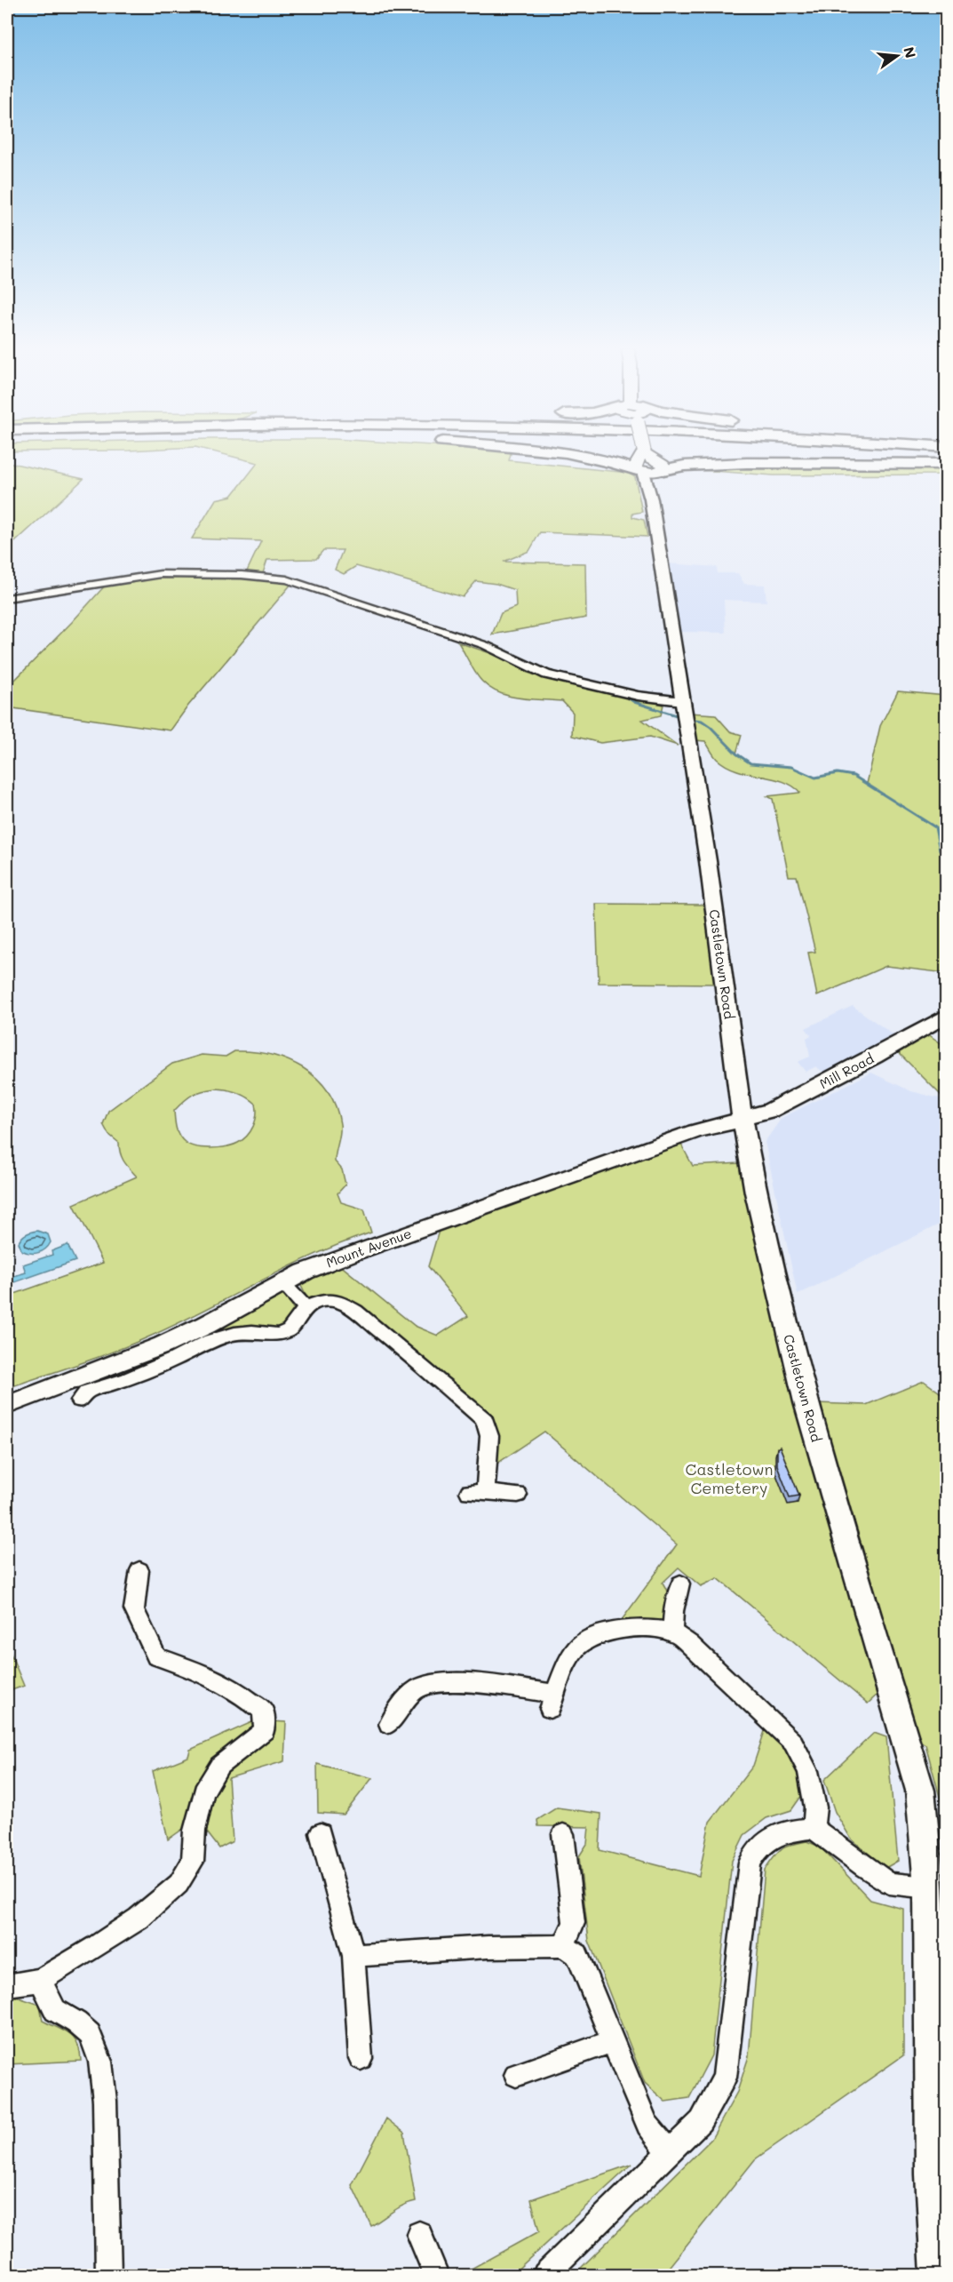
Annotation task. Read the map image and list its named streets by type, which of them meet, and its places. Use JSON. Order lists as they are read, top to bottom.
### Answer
{
  "streets": {
    "main road": ["Castletown Road", "Mill Road", "Mount Avenue"]
  },
  "crossings": [
    ["Castletown Road", "Mill Road"],
    ["Castletown Road", "Mount Avenue"],
    ["Mill Road", "Mount Avenue"]
  ],
  "parks": ["Castletown Cemetery"],
  "north": "right"
}
